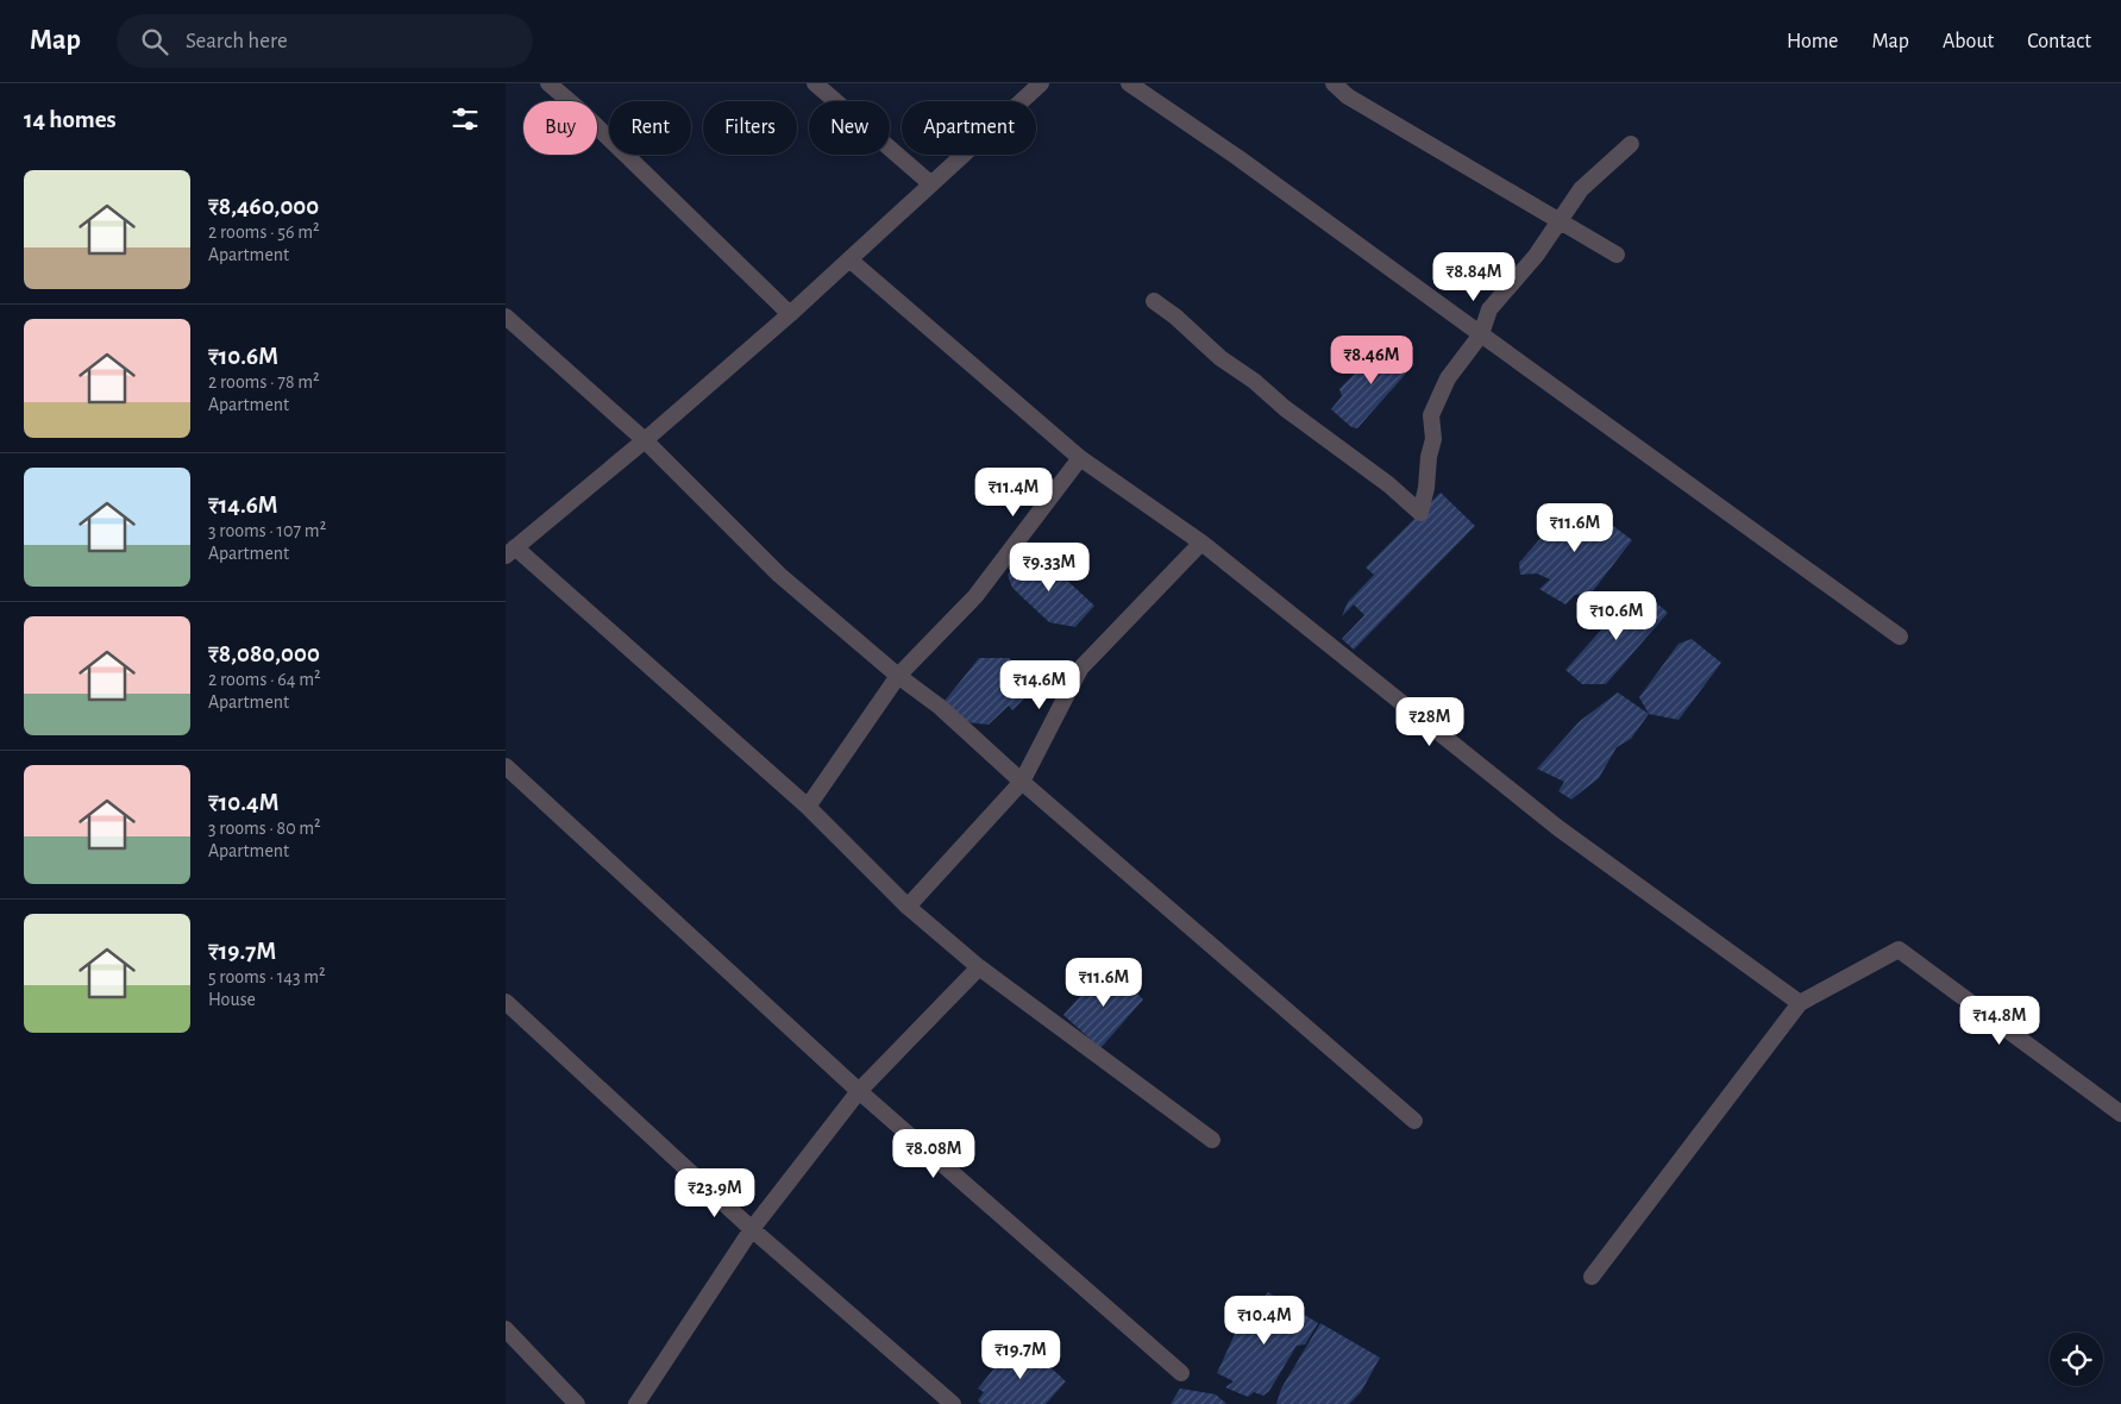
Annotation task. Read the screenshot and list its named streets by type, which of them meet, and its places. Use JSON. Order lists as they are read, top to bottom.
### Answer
{
  "page": {
    "header": "Map",
    "search": "Search here",
    "nav": [
      "Home",
      "Map",
      "About",
      "Contact"
    ],
    "heading": "14 homes",
    "chip": [
      "Buy",
      "Rent",
      "Filters",
      "New",
      "Apartment"
    ],
    "list": [
      {
        "name": "₹8,460,000",
        "note": "2 rooms · 56 m² · Apartment"
      },
      {
        "name": "₹10.6M",
        "note": "2 rooms · 78 m² · Apartment"
      },
      {
        "name": "₹14.6M",
        "note": "3 rooms · 107 m² · Apartment"
      },
      {
        "name": "₹8,080,000",
        "note": "2 rooms · 64 m² · Apartment"
      },
      {
        "name": "₹10.4M",
        "note": "3 rooms · 80 m² · Apartment"
      },
      {
        "name": "₹19.7M",
        "note": "5 rooms · 143 m² · House"
      }
    ],
    "price": [
      "₹8.84M",
      "₹8.46M",
      "₹11.4M",
      "₹11.6M",
      "₹9.33M",
      "₹10.6M",
      "₹14.6M",
      "₹28M",
      "₹11.6M",
      "₹14.8M",
      "₹8.08M",
      "₹23.9M",
      "₹10.4M",
      "₹19.7M"
    ]
  }
}
